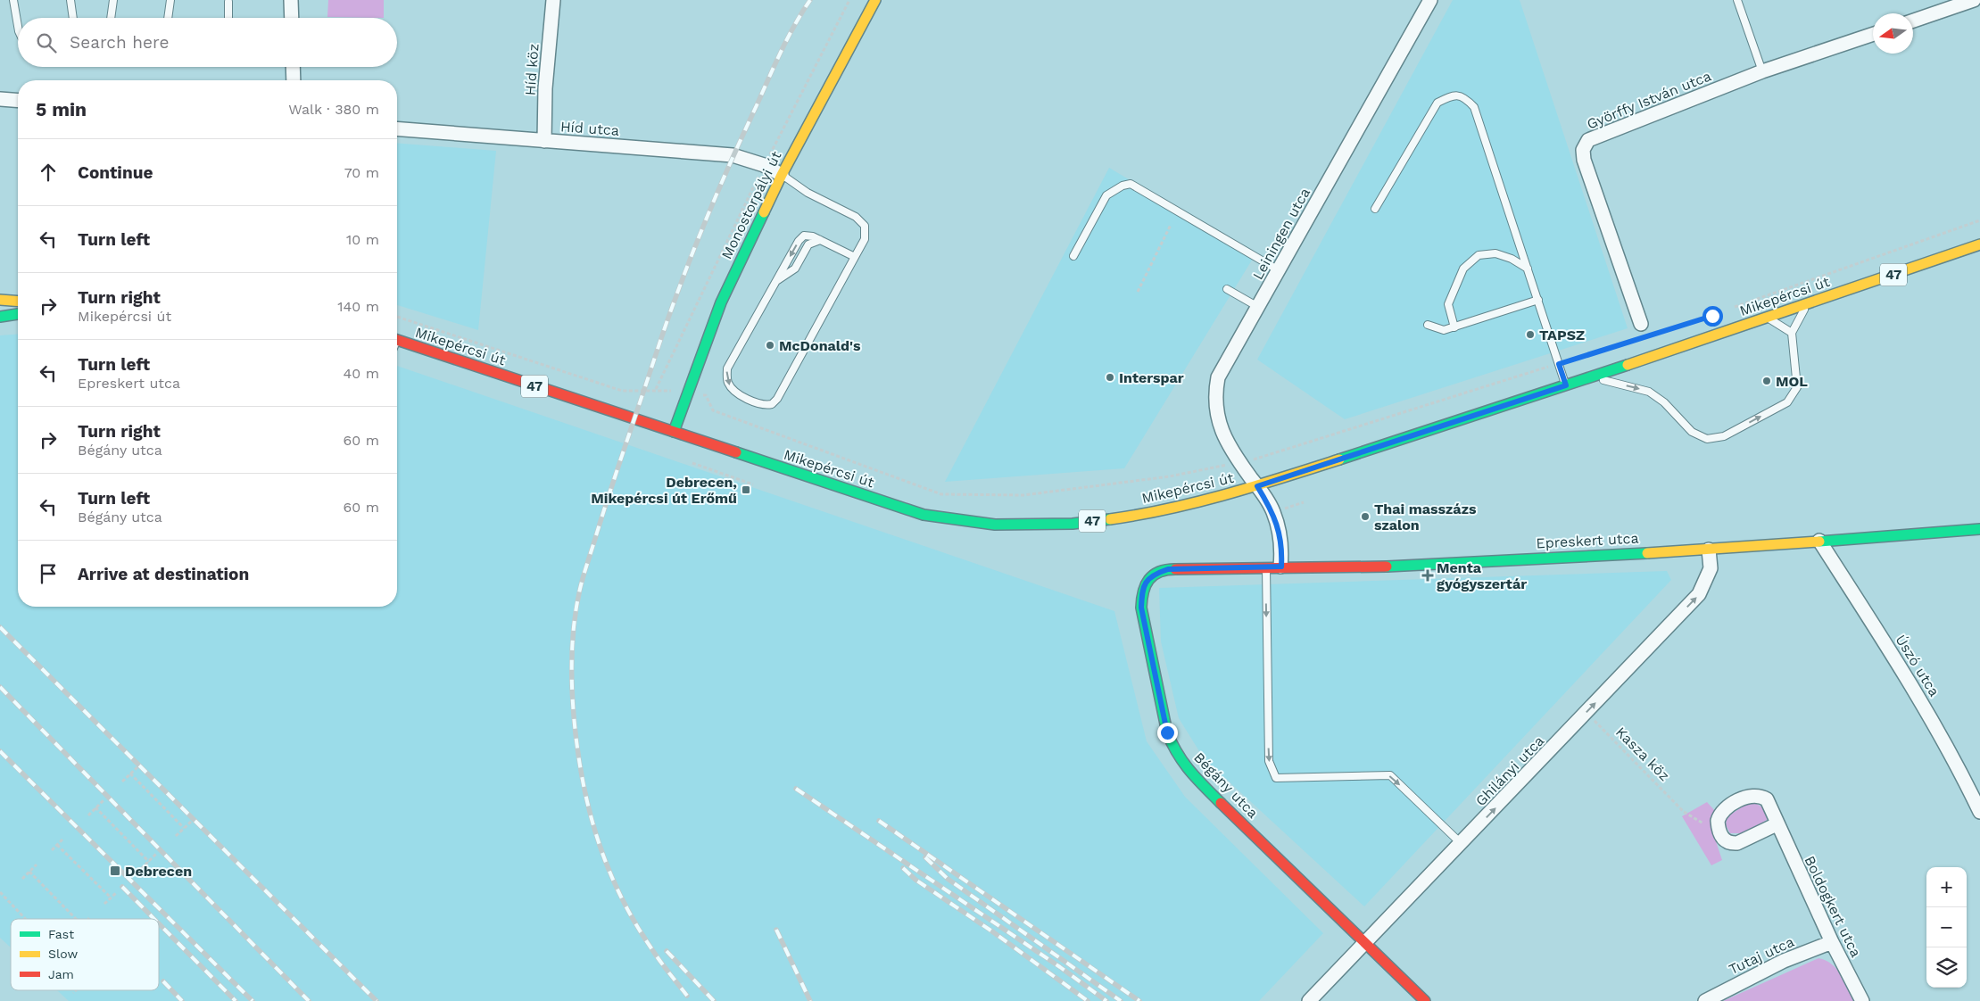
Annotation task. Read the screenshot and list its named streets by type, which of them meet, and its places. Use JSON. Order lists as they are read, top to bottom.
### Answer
{
  "streets": {
    "street": [
      "Híd köz",
      "Györffy István utca",
      "Híd utca",
      "Monostorpályi út",
      "Leiningen utca",
      "47",
      "Mikepércsi út",
      "Epreskert utca",
      "Úszó utca",
      "Ghilányi utca",
      "Bégány utca",
      "Boldogkert utca",
      "Tutaj utca"
    ],
    "path": ["Kasza köz"]
  },
  "crossings": [
    ["Híd köz", "Híd utca"],
    ["Híd utca", "Monostorpályi út"],
    ["Monostorpályi út", "Mikepércsi út"],
    ["Leiningen utca", "Mikepércsi út"],
    ["Epreskert utca", "Úszó utca"],
    ["Epreskert utca", "Ghilányi utca"],
    ["Epreskert utca", "Bégány utca"],
    ["Kasza köz", "Ghilányi utca"],
    ["Kasza köz", "Boldogkert utca"],
    ["Ghilányi utca", "Bégány utca"],
    ["Boldogkert utca", "Tutaj utca"]
  ],
  "one_way": ["Ghilányi utca"],
  "places": {
    "other": [
      "TAPSZ",
      "McDonald's",
      "Interspar",
      "MOL",
      "Thai masszázs szalon"
    ],
    "transit": ["Debrecen, Mikepércsi út Erőmű", "Debrecen"],
    "health": ["Menta gyógyszertár"]
  },
  "legend": ["Fast", "Slow", "Jam"],
  "north": "left",
  "page": {
    "search": "Search here",
    "heading": ["5 min", "Walk · 380 m"],
    "list": [
      ["Continue", "70 m"],
      ["Turn left", "10 m"],
      ["Turn right", "Mikepércsi út", "140 m"],
      ["Turn left", "Epreskert utca", "40 m"],
      ["Turn right", "Bégány utca", "60 m"],
      ["Turn left", "Bégány utca", "60 m"],
      "Arrive at destination"
    ],
    "map_buttons": ["+", "−"]
  }
}
